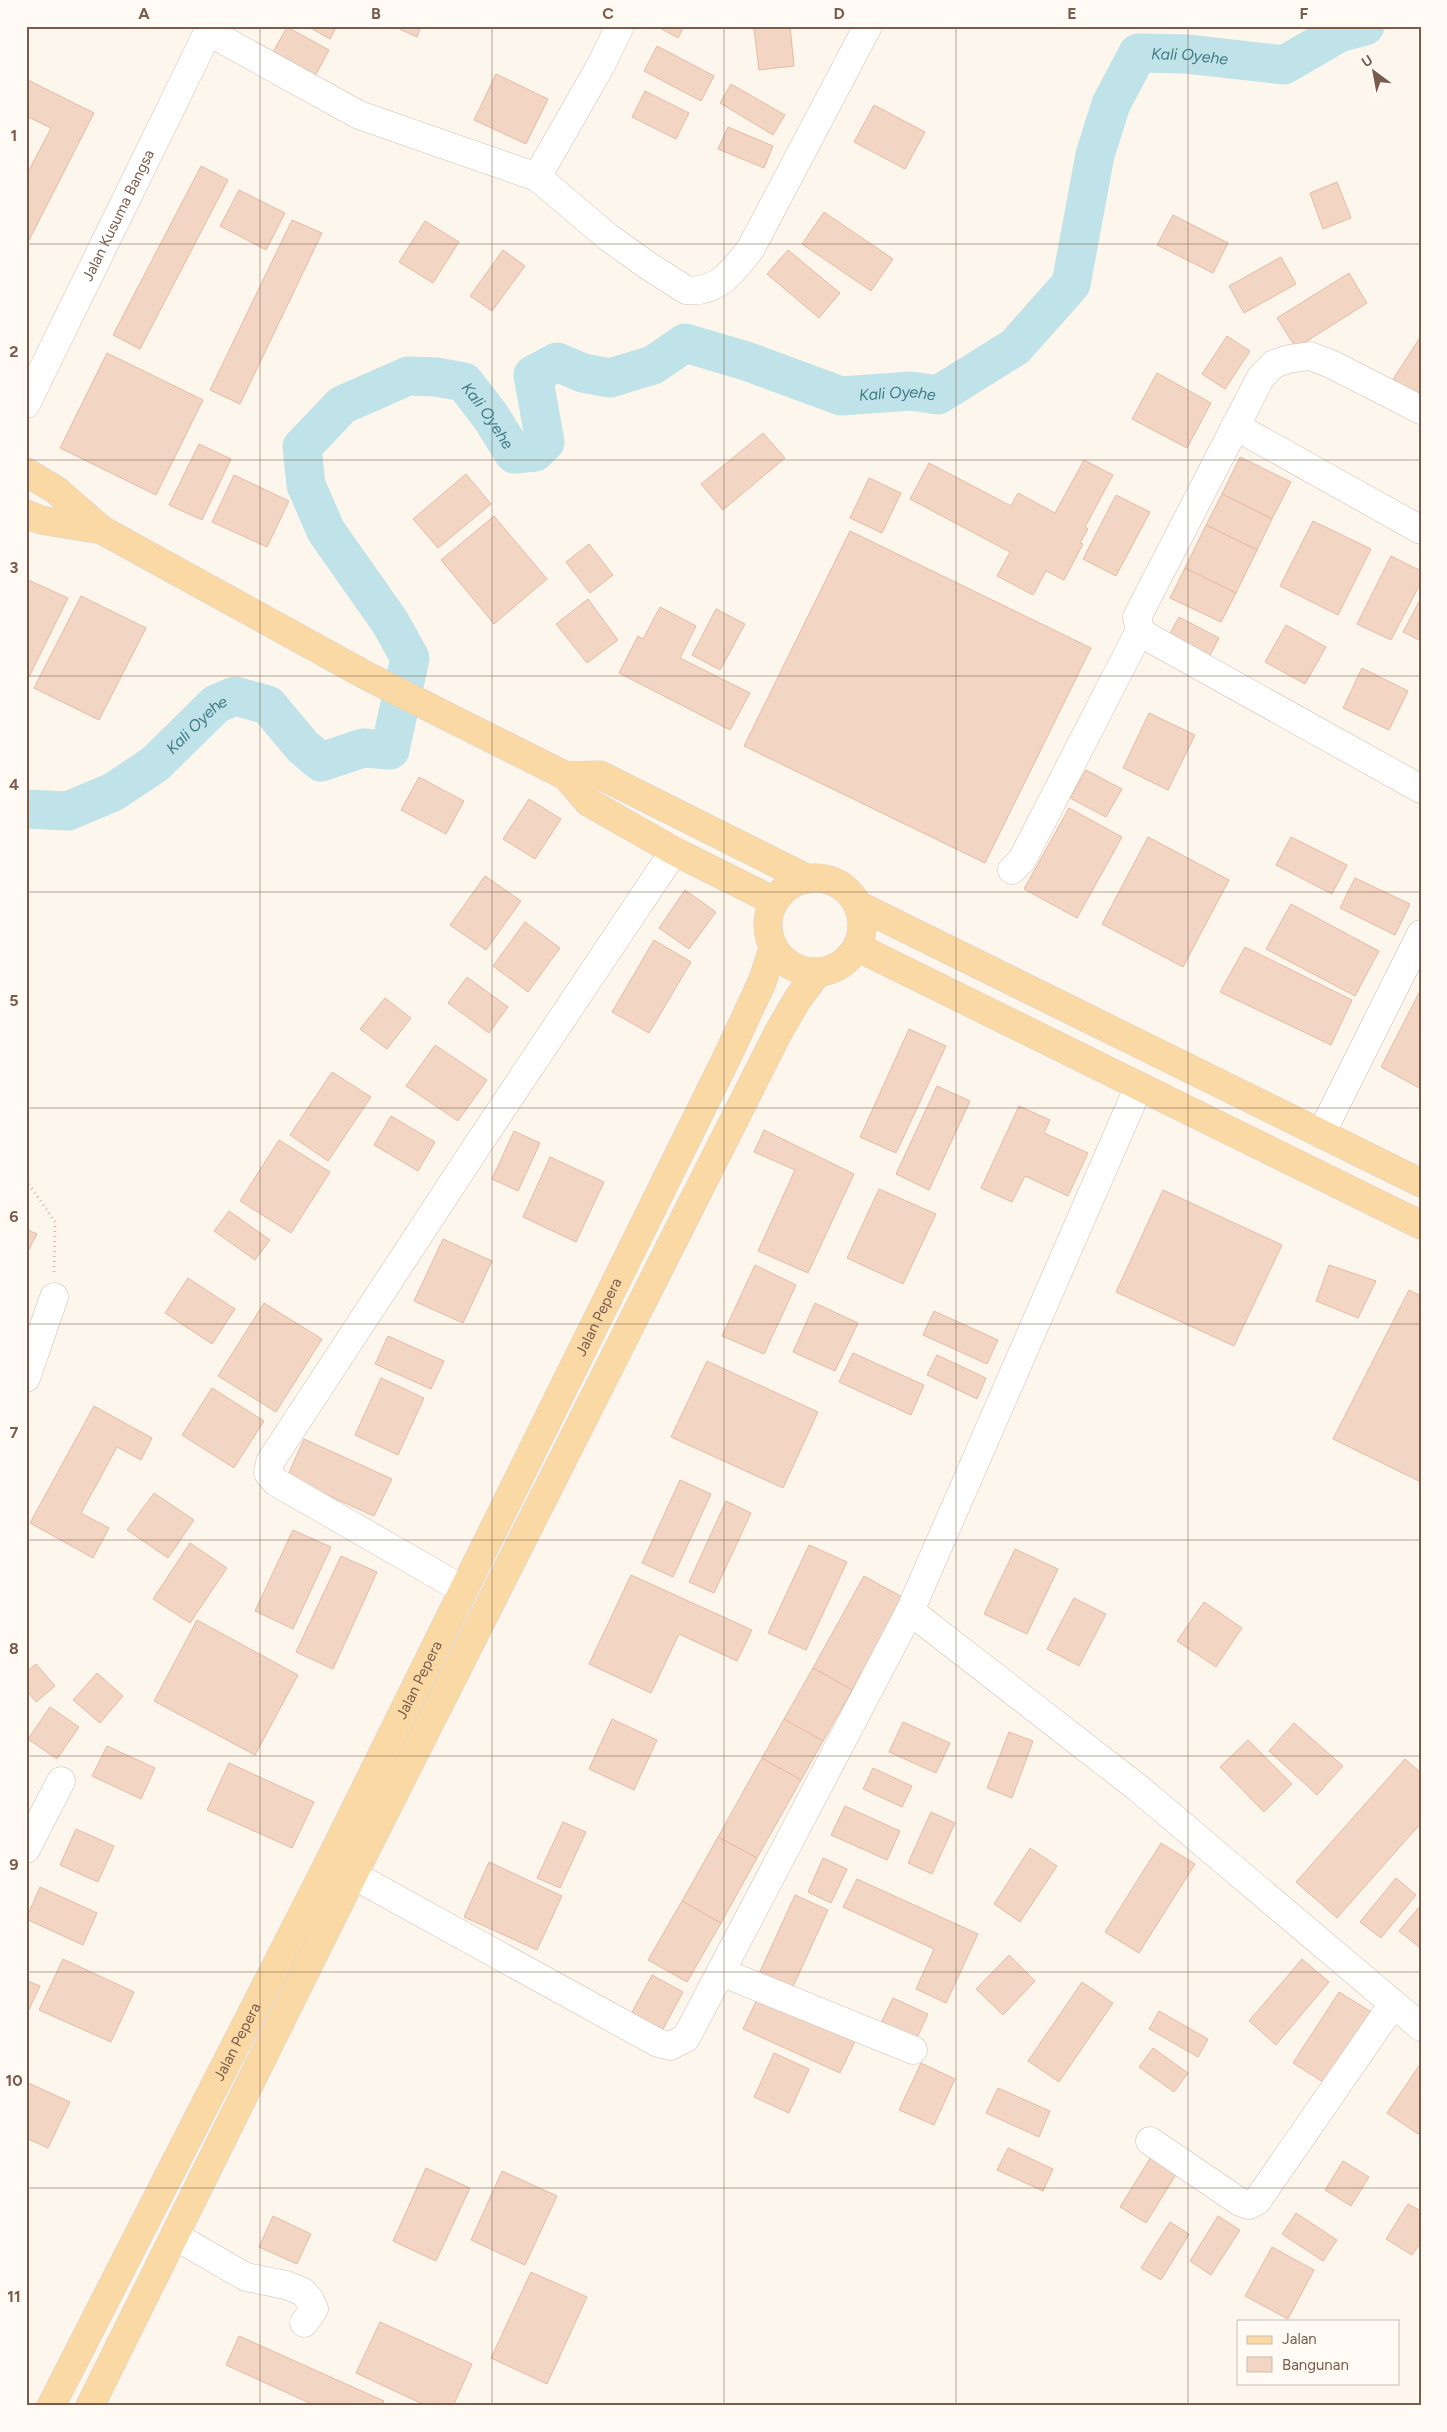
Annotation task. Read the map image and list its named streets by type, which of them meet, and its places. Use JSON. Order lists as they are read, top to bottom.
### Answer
{
  "streets": {
    "main road": ["Jalan Pepera"],
    "street": ["Jalan Kusuma Bangsa"]
  },
  "water": ["Kali Oyehe"],
  "legend": ["Jalan", "Bangunan"],
  "north": "top left",
  "grid": {
    "columns": [
      "A",
      "B",
      "C",
      "D",
      "E",
      "F"
    ],
    "rows": [
      "1",
      "2",
      "3",
      "4",
      "5",
      "6",
      "7",
      "8",
      "9",
      "10",
      "11"
    ]
  }
}
